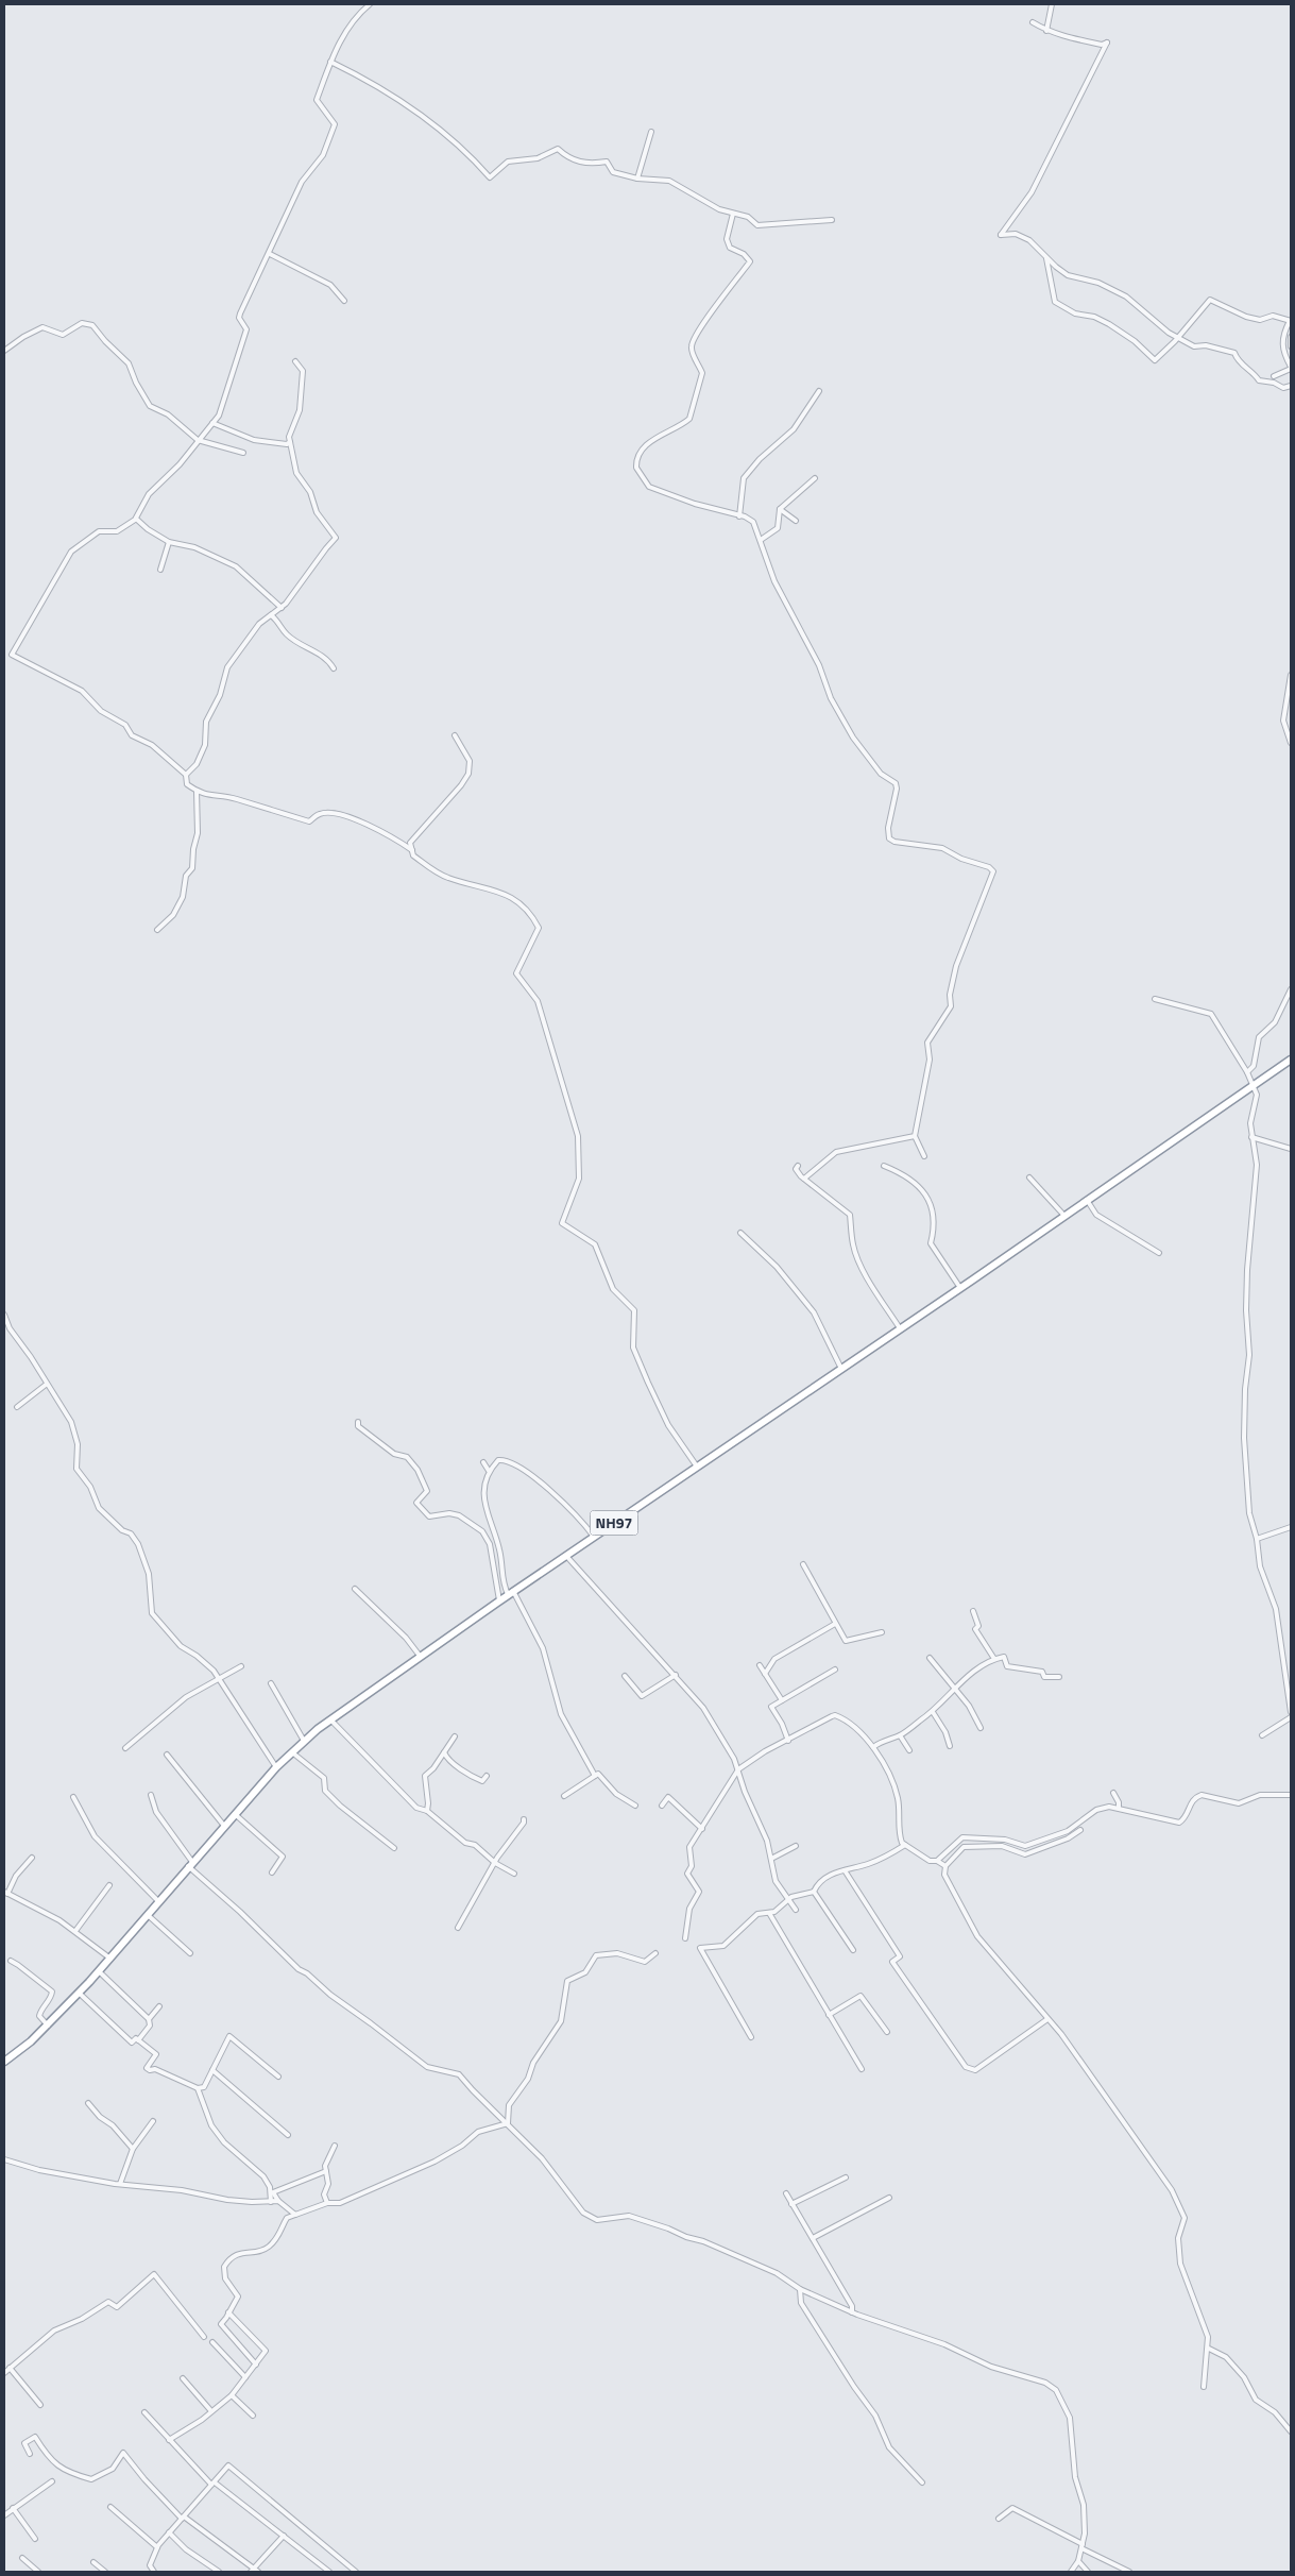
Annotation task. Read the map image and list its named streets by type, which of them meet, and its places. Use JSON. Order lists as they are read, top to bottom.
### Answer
{
  "streets": {
    "highway": ["NH97"]
  }
}
